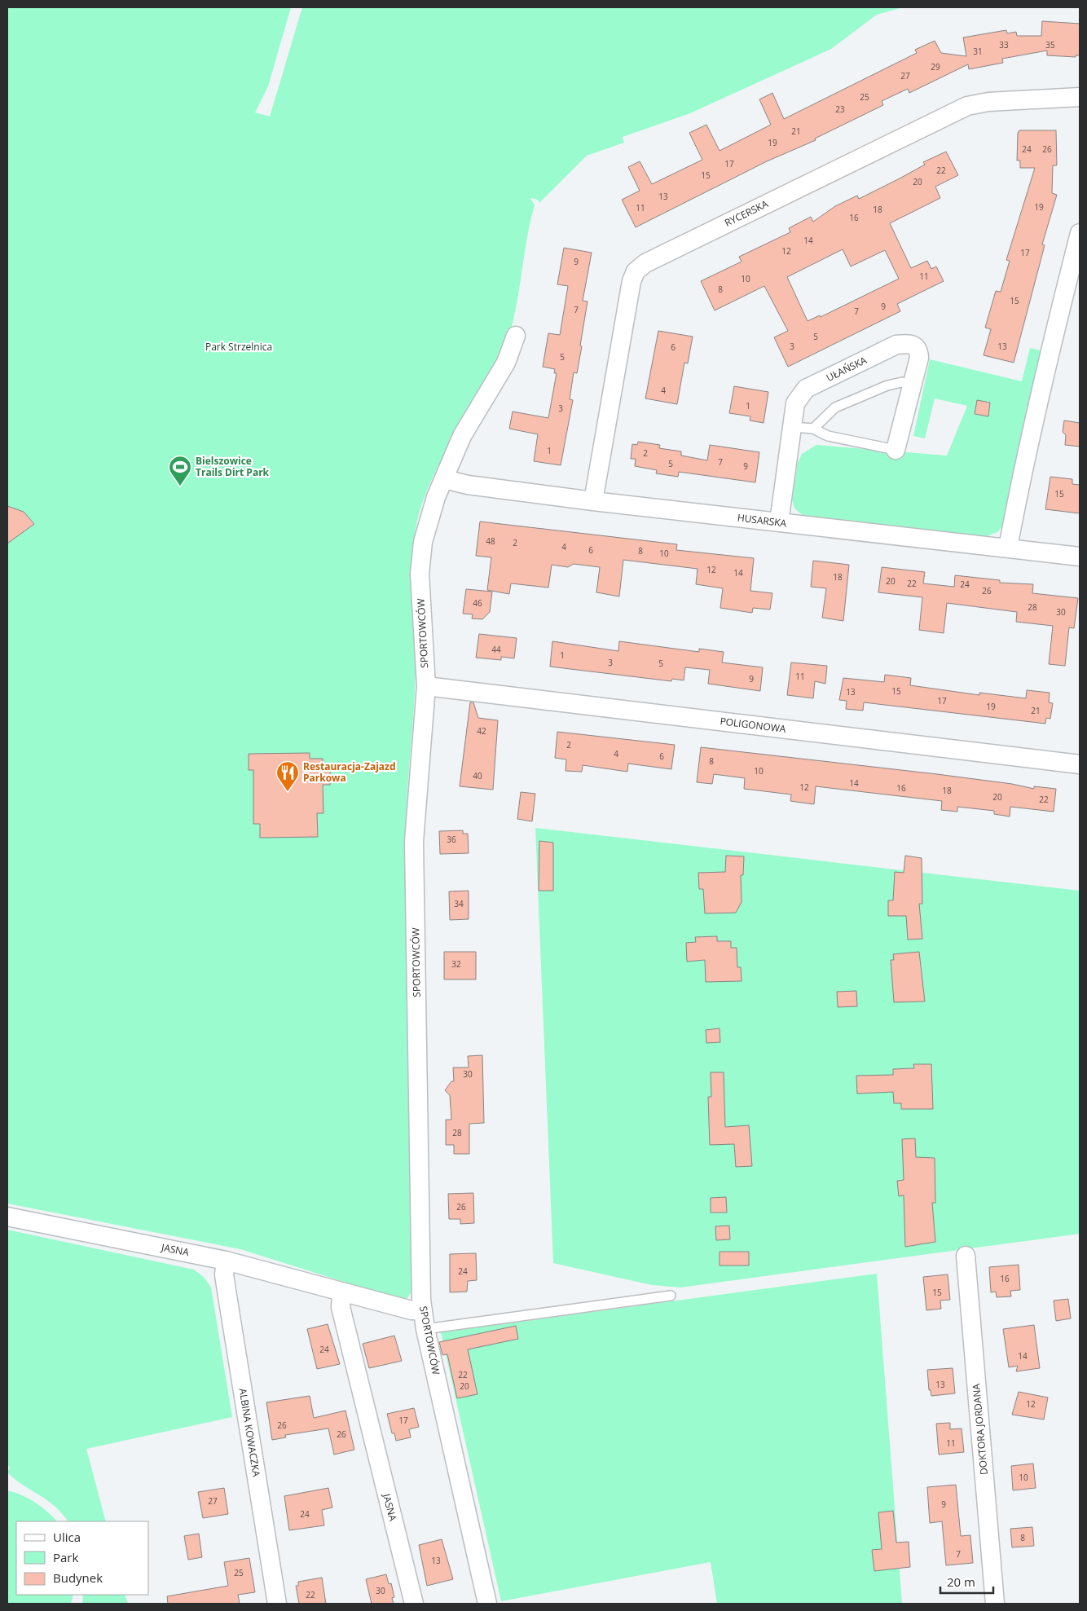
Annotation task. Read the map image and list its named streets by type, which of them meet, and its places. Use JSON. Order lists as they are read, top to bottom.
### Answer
{
  "streets": {
    "street": [
      "RYCERSKA",
      "UŁAŃSKA",
      "HUSARSKA",
      "SPORTOWCÓW",
      "POLIGONOWA",
      "JASNA",
      "DOKTORA JORDANA",
      "ALBINA KOWACZKA"
    ]
  },
  "crossings": [
    ["RYCERSKA", "HUSARSKA"],
    ["UŁAŃSKA", "HUSARSKA"],
    ["HUSARSKA", "SPORTOWCÓW"],
    ["SPORTOWCÓW", "POLIGONOWA"],
    ["SPORTOWCÓW", "JASNA"],
    ["JASNA", "ALBINA KOWACZKA"]
  ],
  "parks": ["Park Strzelnica"],
  "places": {
    "sports": ["Bielszowice Trails Dirt Park"],
    "restaurant": ["Restauracja-Zajazd Parkowa"]
  },
  "house_numbers": [
    "33",
    "35",
    "31",
    "29",
    "27",
    "25",
    "23",
    "21",
    "19",
    "24",
    "26",
    "17",
    "22",
    "15",
    "20",
    "13",
    "19",
    "11",
    "18",
    "16",
    "14",
    "12",
    "17",
    "9",
    "11",
    "10",
    "8",
    "15",
    "9",
    "7",
    "7",
    "5",
    "3",
    "13",
    "6",
    "5",
    "4",
    "1",
    "3",
    "1",
    "2",
    "7",
    "5",
    "9",
    "15",
    "48",
    "2",
    "4",
    "6",
    "8",
    "10",
    "12",
    "14",
    "18",
    "20",
    "22",
    "24",
    "26",
    "46",
    "28",
    "30",
    "44",
    "1",
    "3",
    "5",
    "11",
    "9",
    "15",
    "13",
    "17",
    "19",
    "21",
    "42",
    "2",
    "4",
    "6",
    "8",
    "10",
    "40",
    "14",
    "12",
    "16",
    "18",
    "20",
    "22",
    "36",
    "34",
    "32",
    "30",
    "28",
    "26",
    "24",
    "16",
    "15",
    "24",
    "14",
    "22",
    "13",
    "20",
    "12",
    "17",
    "26",
    "26",
    "11",
    "10",
    "27",
    "9",
    "24",
    "8",
    "7",
    "13",
    "25",
    "30",
    "22"
  ],
  "legend": ["Ulica", "Park", "Budynek"],
  "scale_bar": "20 m"
}
